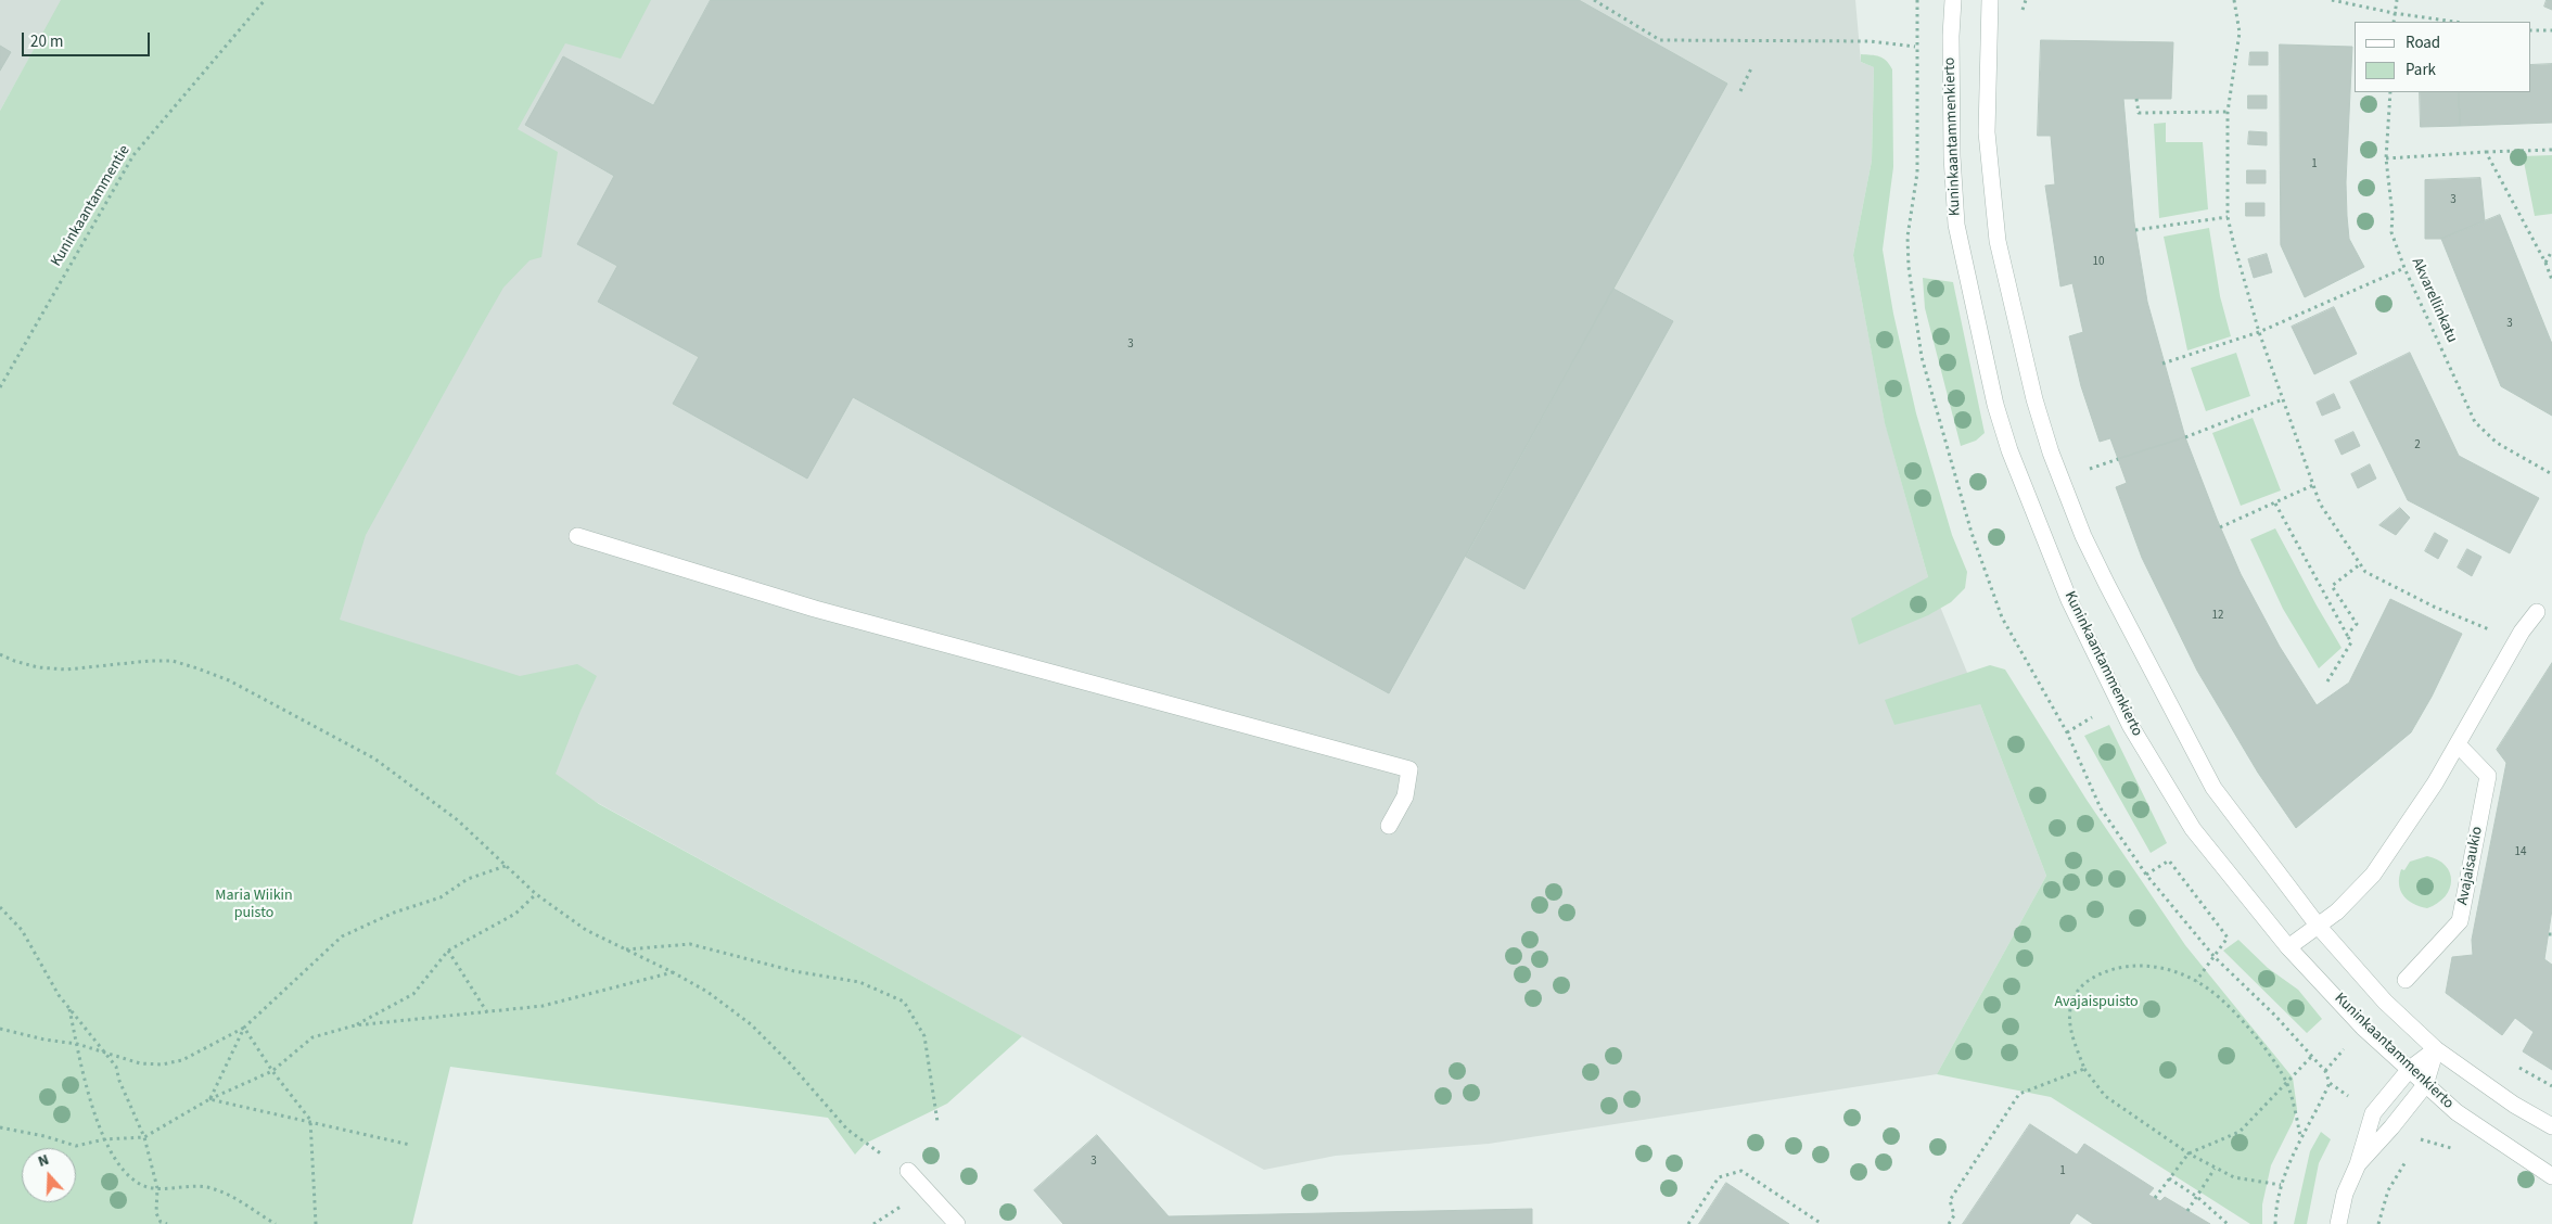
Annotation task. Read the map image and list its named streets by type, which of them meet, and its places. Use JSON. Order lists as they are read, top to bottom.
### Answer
{
  "streets": {
    "street": ["Kuninkaantammenkierto", "Avajaisaukio"],
    "path": ["Kuninkaantammentie", "Akvarellinkatu"]
  },
  "parks": ["Maria Wiikin puisto", "Avajaispuisto"],
  "house_numbers": [
    "1",
    "3",
    "10",
    "3",
    "3",
    "2",
    "12",
    "14",
    "3",
    "1"
  ],
  "legend": ["Road", "Park"],
  "scale_bar": "20 m",
  "north": "top"
}
